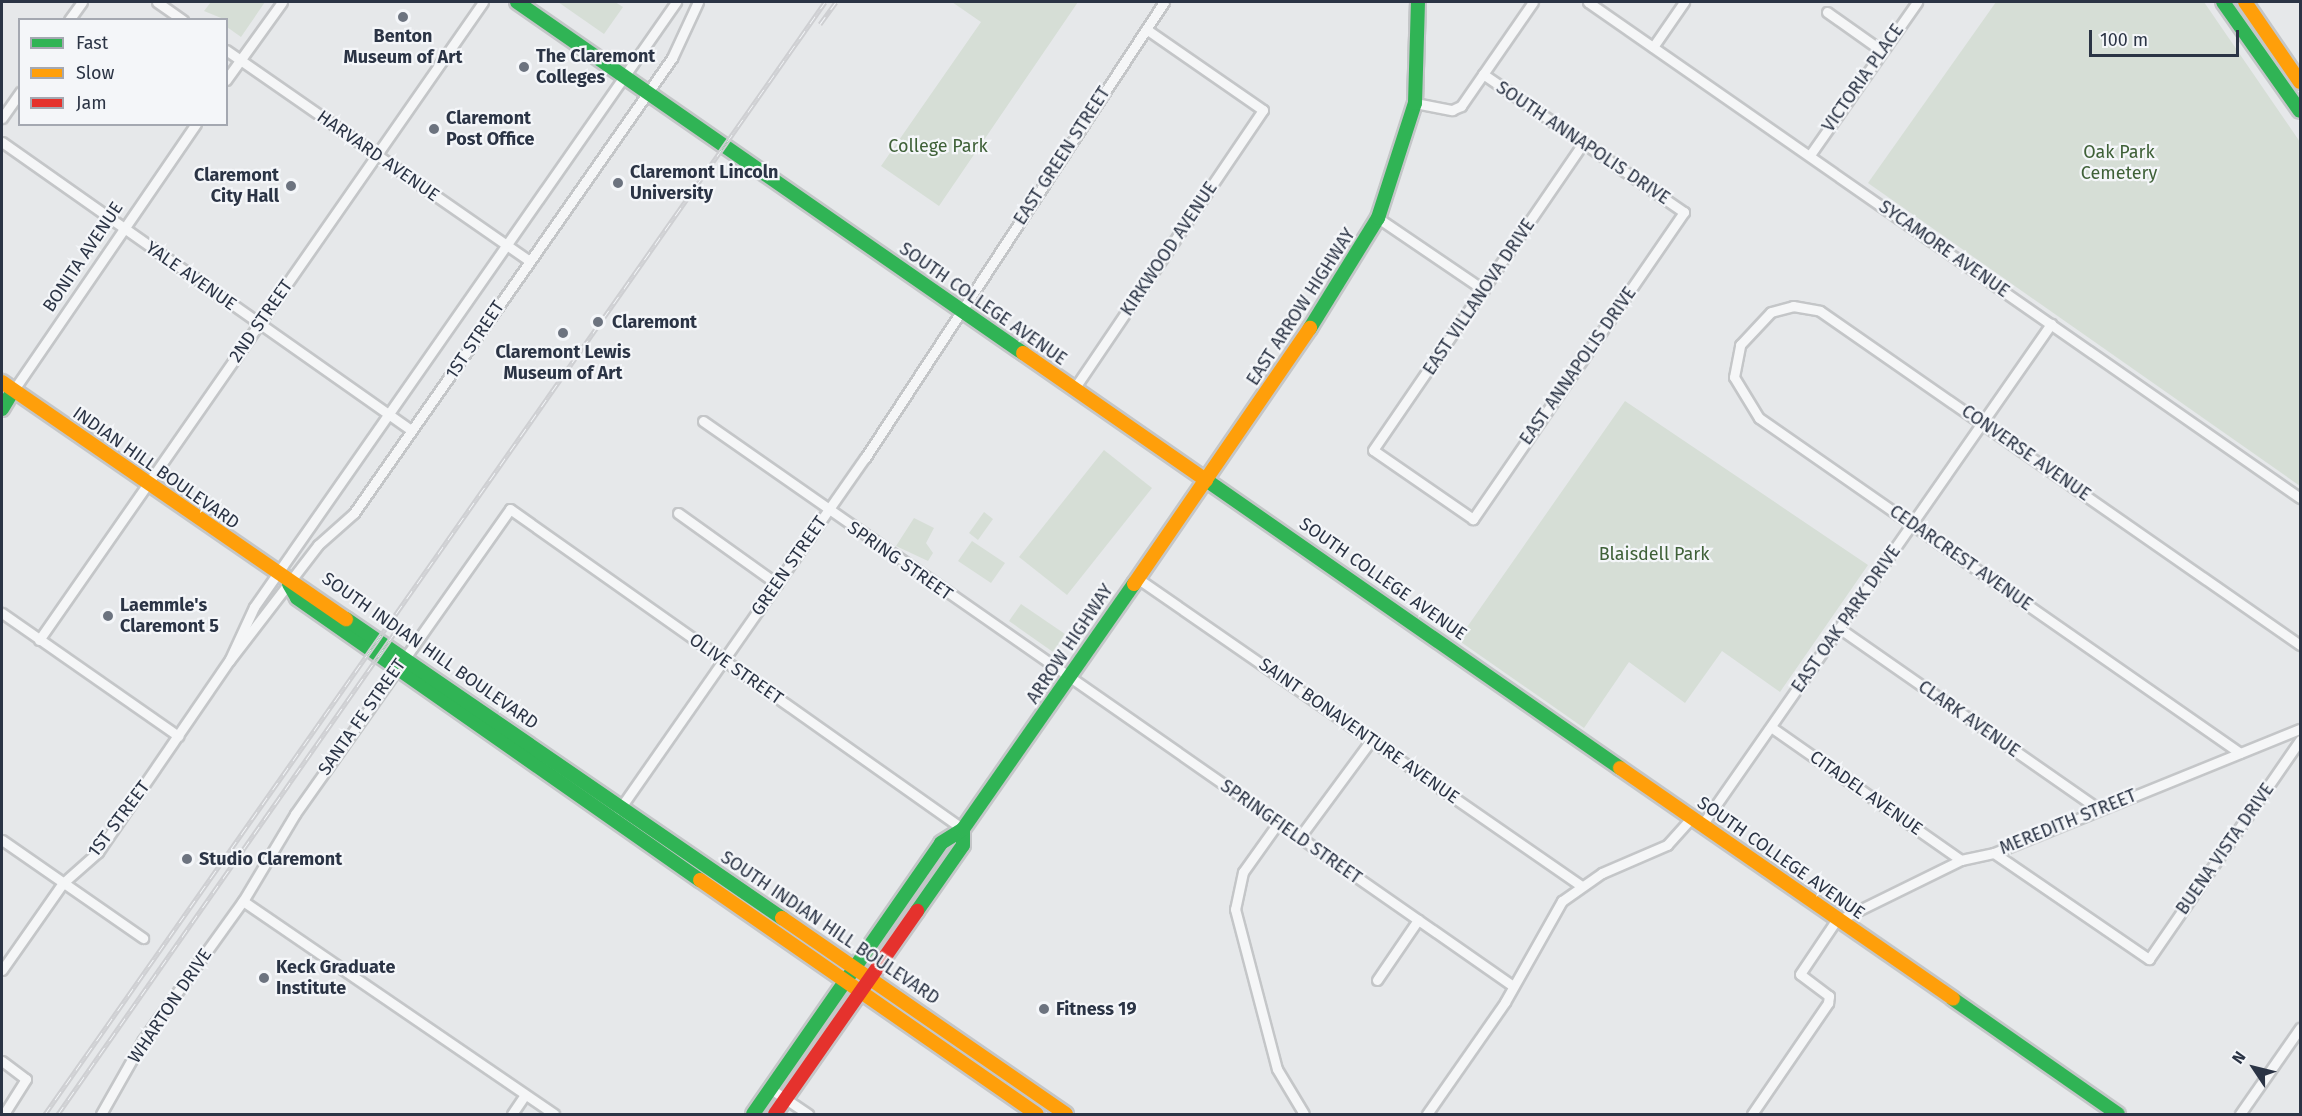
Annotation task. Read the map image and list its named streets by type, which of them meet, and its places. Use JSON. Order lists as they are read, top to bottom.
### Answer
{
  "streets": {
    "main road": [
      "BONITA AVENUE",
      "SOUTH COLLEGE AVENUE",
      "EAST ARROW HIGHWAY",
      "INDIAN HILL BOULEVARD",
      "ARROW HIGHWAY",
      "SOUTH INDIAN HILL BOULEVARD"
    ],
    "street": [
      "VICTORIA PLACE",
      "SOUTH ANNAPOLIS DRIVE",
      "HARVARD AVENUE",
      "EAST GREEN STREET",
      "KIRKWOOD AVENUE",
      "SYCAMORE AVENUE",
      "YALE AVENUE",
      "EAST VILLANOVA DRIVE",
      "2ND STREET",
      "1ST STREET",
      "EAST ANNAPOLIS DRIVE",
      "CONVERSE AVENUE",
      "CEDARCREST AVENUE",
      "SPRING STREET",
      "GREEN STREET",
      "EAST OAK PARK DRIVE",
      "OLIVE STREET",
      "SANTA FE STREET",
      "CLARK AVENUE",
      "SAINT BONAVENTURE AVENUE",
      "CITADEL AVENUE",
      "MEREDITH STREET",
      "SPRINGFIELD STREET",
      "BUENA VISTA DRIVE",
      "WHARTON DRIVE"
    ]
  },
  "crossings": [
    ["VICTORIA PLACE", "SYCAMORE AVENUE"],
    ["SOUTH ANNAPOLIS DRIVE", "EAST VILLANOVA DRIVE"],
    ["SOUTH ANNAPOLIS DRIVE", "EAST ANNAPOLIS DRIVE"],
    ["HARVARD AVENUE", "2ND STREET"],
    ["HARVARD AVENUE", "1ST STREET"],
    ["EAST GREEN STREET", "KIRKWOOD AVENUE"],
    ["EAST GREEN STREET", "SOUTH COLLEGE AVENUE"],
    ["EAST GREEN STREET", "GREEN STREET"],
    ["KIRKWOOD AVENUE", "SOUTH COLLEGE AVENUE"],
    ["SYCAMORE AVENUE", "EAST OAK PARK DRIVE"],
    ["BONITA AVENUE", "YALE AVENUE"],
    ["BONITA AVENUE", "INDIAN HILL BOULEVARD"],
    ["YALE AVENUE", "2ND STREET"],
    ["YALE AVENUE", "1ST STREET"],
    ["EAST VILLANOVA DRIVE", "EAST ANNAPOLIS DRIVE"],
    ["SOUTH COLLEGE AVENUE", "EAST ARROW HIGHWAY"],
    ["SOUTH COLLEGE AVENUE", "1ST STREET"],
    ["SOUTH COLLEGE AVENUE", "GREEN STREET"],
    ["SOUTH COLLEGE AVENUE", "EAST OAK PARK DRIVE"],
    ["SOUTH COLLEGE AVENUE", "ARROW HIGHWAY"],
    ["SOUTH COLLEGE AVENUE", "MEREDITH STREET"],
    ["EAST ARROW HIGHWAY", "ARROW HIGHWAY"],
    ["2ND STREET", "INDIAN HILL BOULEVARD"],
    ["1ST STREET", "INDIAN HILL BOULEVARD"],
    ["1ST STREET", "SOUTH INDIAN HILL BOULEVARD"],
    ["CONVERSE AVENUE", "CEDARCREST AVENUE"],
    ["CONVERSE AVENUE", "EAST OAK PARK DRIVE"],
    ["INDIAN HILL BOULEVARD", "SOUTH INDIAN HILL BOULEVARD"],
    ["CEDARCREST AVENUE", "EAST OAK PARK DRIVE"],
    ["CEDARCREST AVENUE", "MEREDITH STREET"],
    ["SPRING STREET", "GREEN STREET"],
    ["SPRING STREET", "ARROW HIGHWAY"],
    ["SPRING STREET", "SPRINGFIELD STREET"],
    ["GREEN STREET", "SOUTH INDIAN HILL BOULEVARD"],
    ["GREEN STREET", "OLIVE STREET"],
    ["EAST OAK PARK DRIVE", "CLARK AVENUE"],
    ["EAST OAK PARK DRIVE", "SAINT BONAVENTURE AVENUE"],
    ["EAST OAK PARK DRIVE", "CITADEL AVENUE"],
    ["ARROW HIGHWAY", "SOUTH INDIAN HILL BOULEVARD"],
    ["ARROW HIGHWAY", "OLIVE STREET"],
    ["ARROW HIGHWAY", "SAINT BONAVENTURE AVENUE"],
    ["ARROW HIGHWAY", "SPRINGFIELD STREET"],
    ["SOUTH INDIAN HILL BOULEVARD", "SANTA FE STREET"],
    ["OLIVE STREET", "SANTA FE STREET"],
    ["SANTA FE STREET", "WHARTON DRIVE"],
    ["CLARK AVENUE", "MEREDITH STREET"],
    ["CITADEL AVENUE", "MEREDITH STREET"],
    ["MEREDITH STREET", "BUENA VISTA DRIVE"]
  ],
  "parks": ["College Park", "Oak Park Cemetery", "Blaisdell Park"],
  "places": [
    "Benton Museum of Art",
    "The Claremont Colleges",
    "Claremont Post Office",
    "Claremont Lincoln University",
    "Claremont City Hall",
    "Claremont",
    "Claremont Lewis Museum of Art",
    "Laemmle's Claremont 5",
    "Studio Claremont",
    "Keck Graduate Institute",
    "Fitness 19"
  ],
  "legend": ["Fast", "Slow", "Jam"],
  "scale_bar": "100 m",
  "north": "top left"
}
